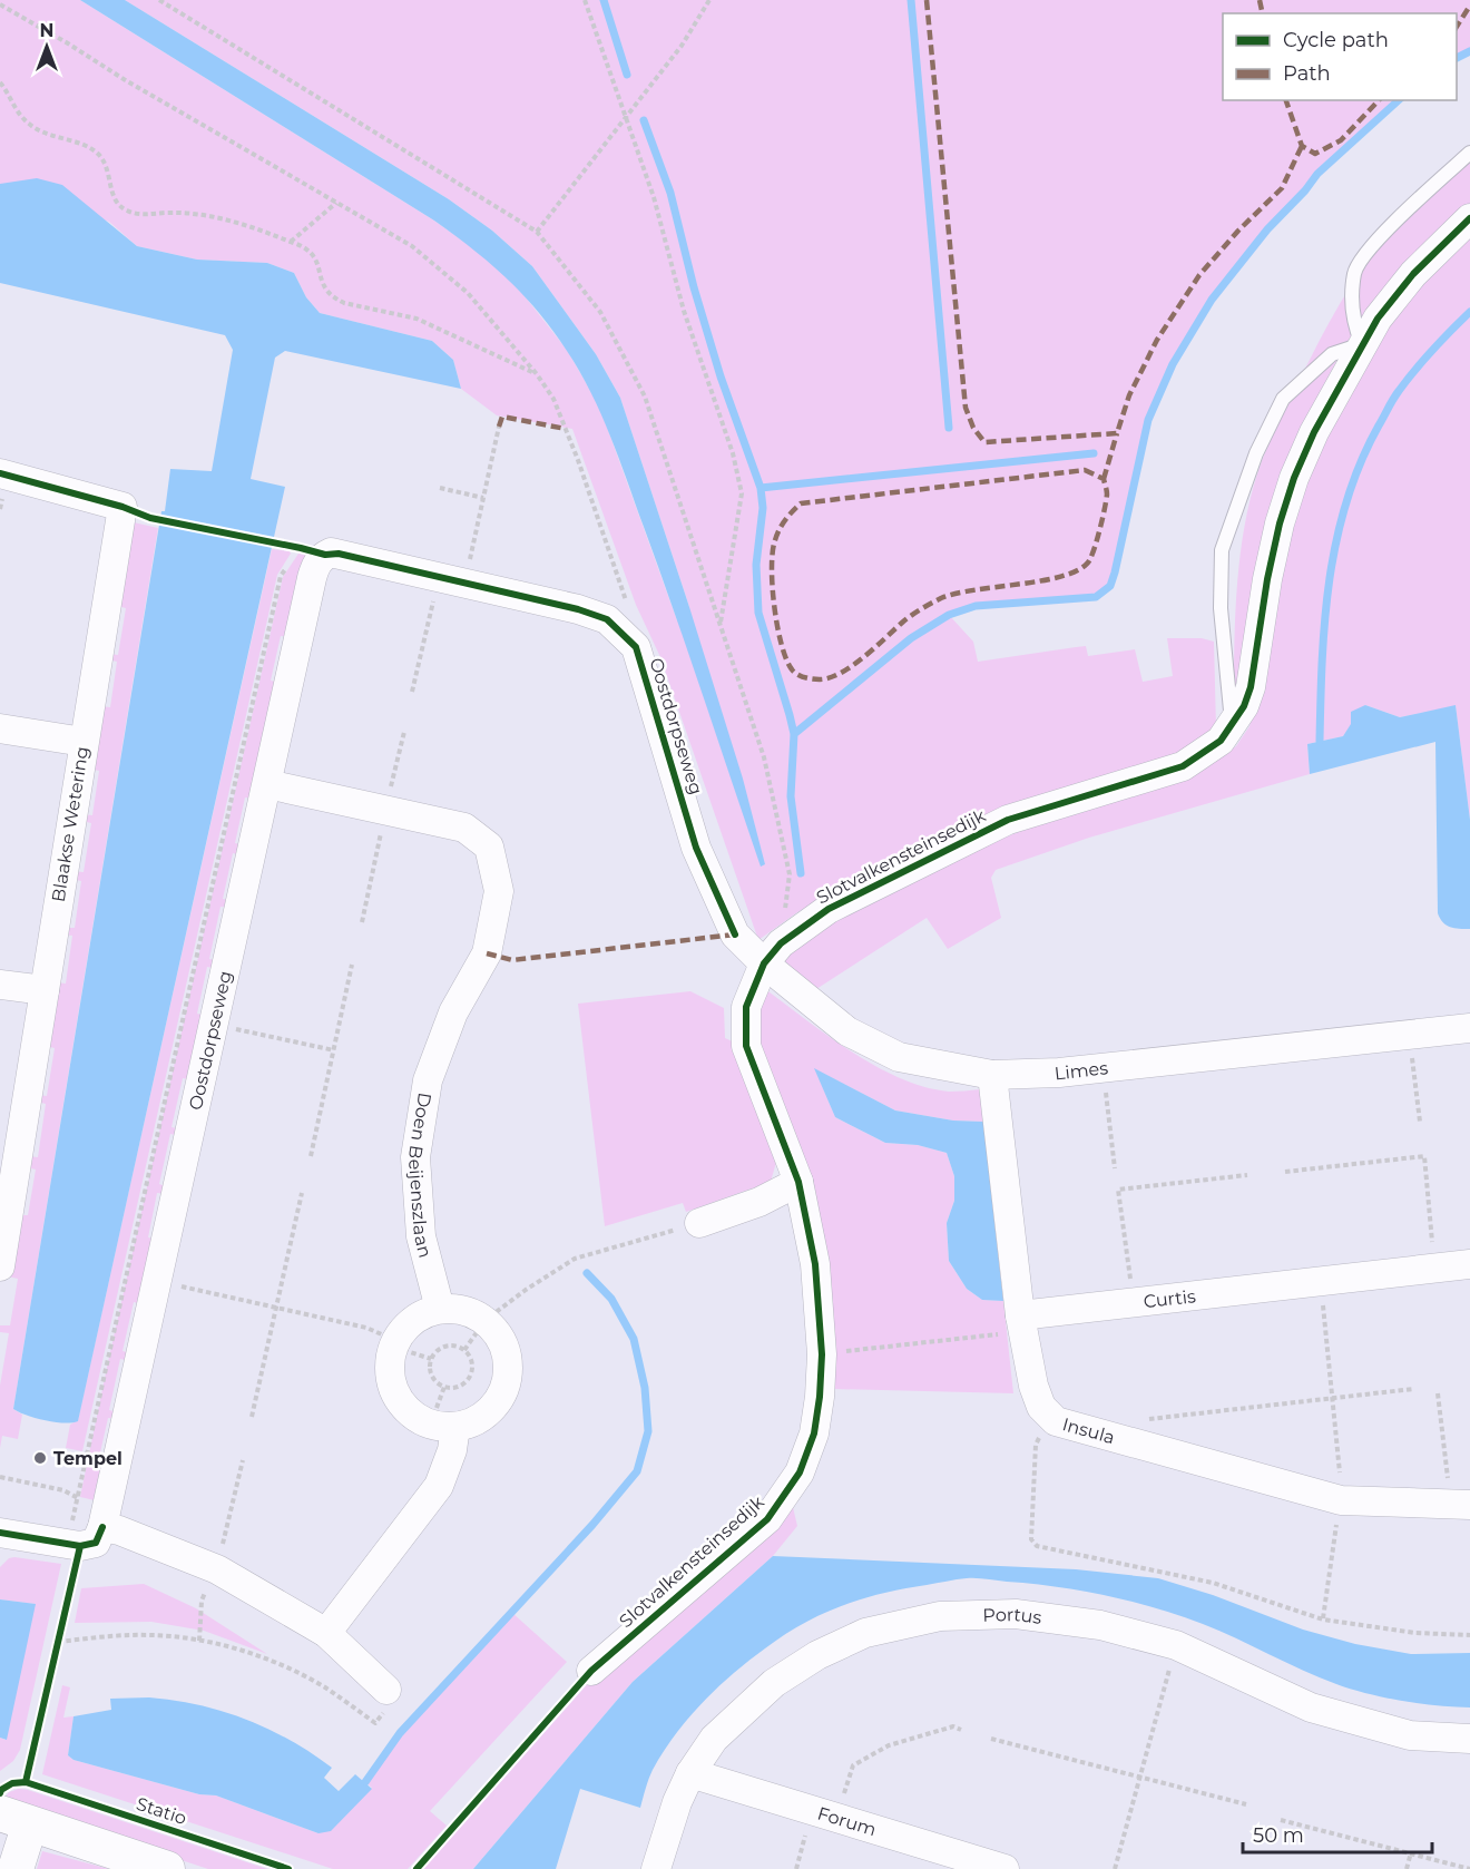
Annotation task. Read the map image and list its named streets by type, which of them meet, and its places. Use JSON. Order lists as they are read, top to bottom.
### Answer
{
  "streets": {
    "street": [
      "Oostdorpseweg",
      "Blaakse Wetering",
      "Slotvalkensteinsedijk",
      "Limes",
      "Doen Beijenszlaan",
      "Curtis",
      "Insula",
      "Portus",
      "Forum"
    ],
    "cycle path": ["Statio"]
  },
  "crossings": [
    ["Oostdorpseweg", "Limes"],
    ["Oostdorpseweg", "Doen Beijenszlaan"],
    ["Slotvalkensteinsedijk", "Limes"],
    ["Limes", "Insula"],
    ["Curtis", "Insula"],
    ["Portus", "Forum"]
  ],
  "places": ["Tempel"],
  "legend": ["Cycle path", "Path"],
  "scale_bar": "50 m",
  "north": "top"
}
